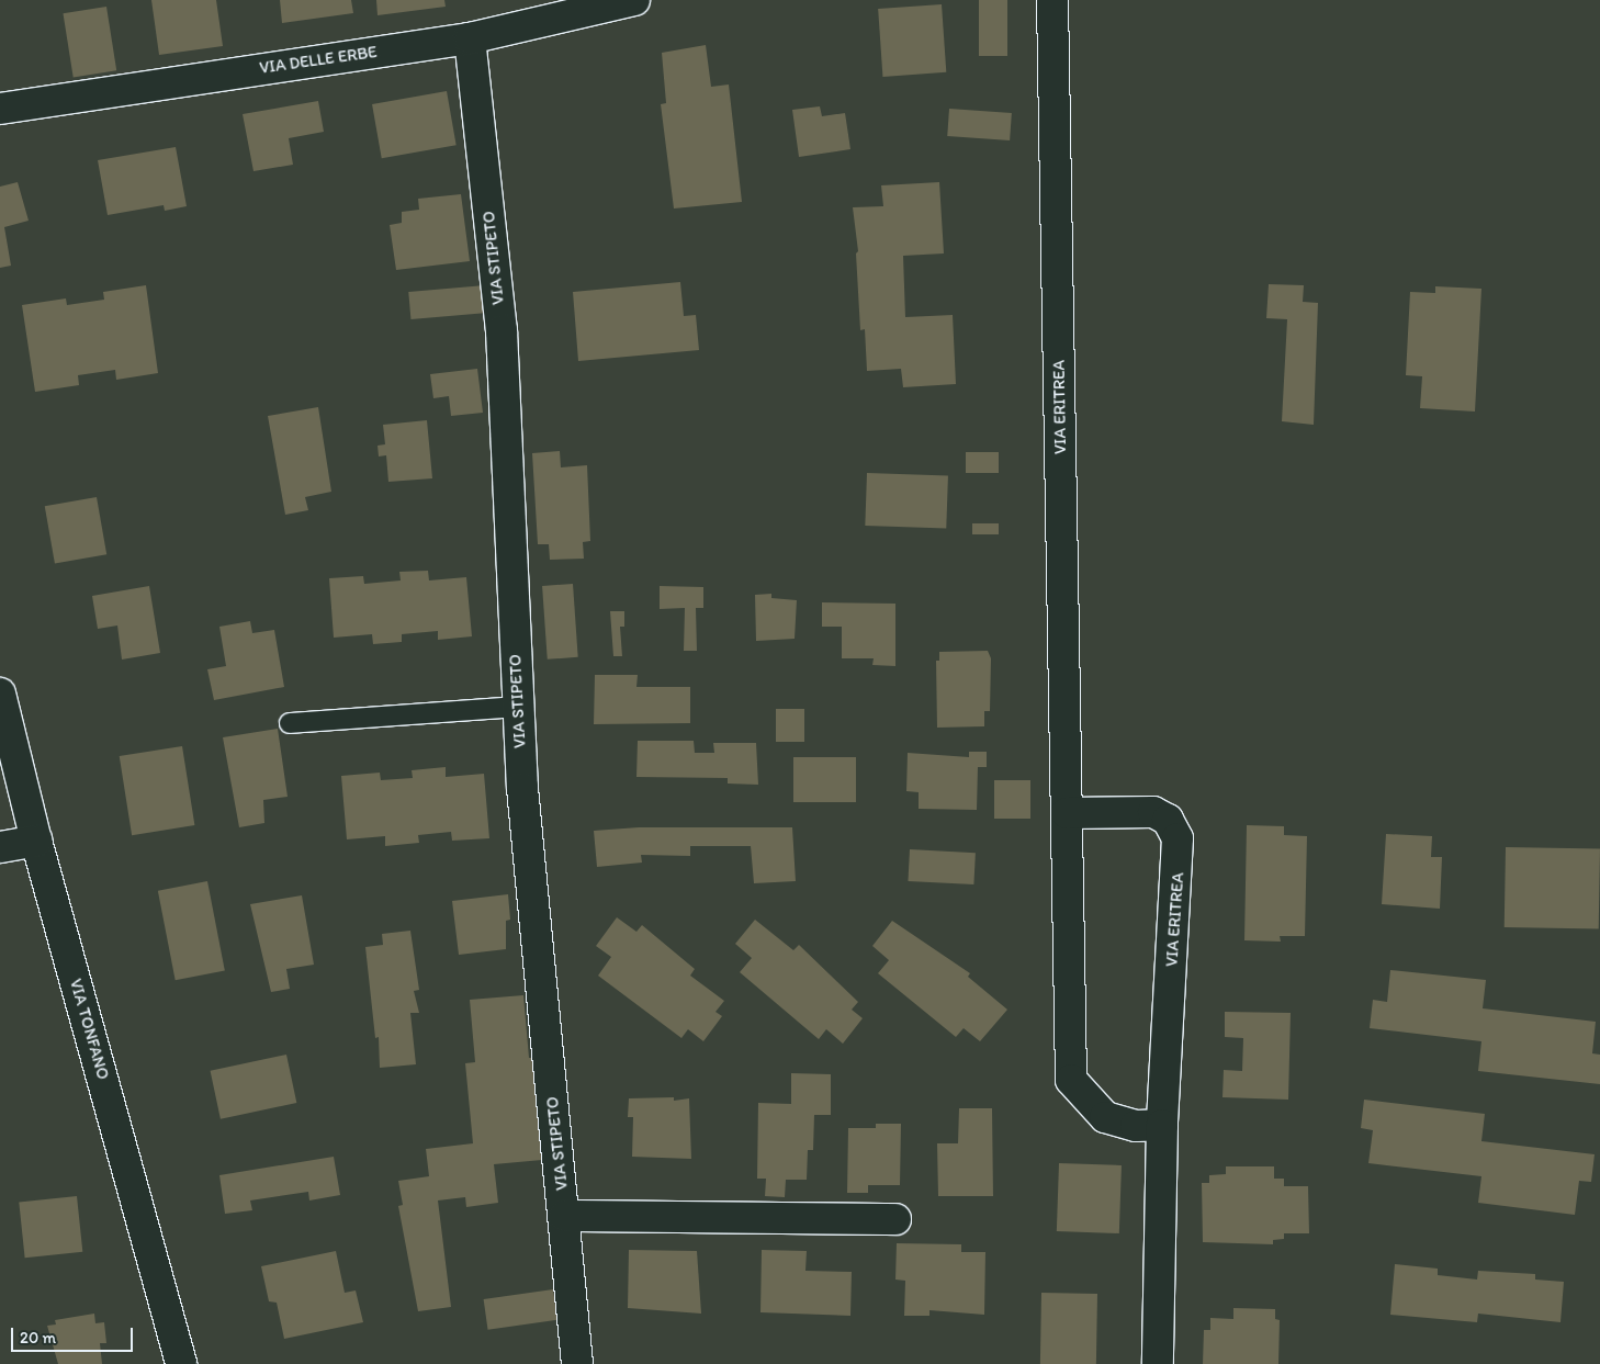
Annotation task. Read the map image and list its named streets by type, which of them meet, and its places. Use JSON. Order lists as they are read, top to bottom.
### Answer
{
  "streets": {
    "street": [
      "VIA DELLE ERBE",
      "VIA STIPETO",
      "VIA ERITREA",
      "VIA TONFANO"
    ]
  },
  "crossings": [
    ["VIA DELLE ERBE", "VIA STIPETO"]
  ],
  "scale_bar": "20 m"
}
